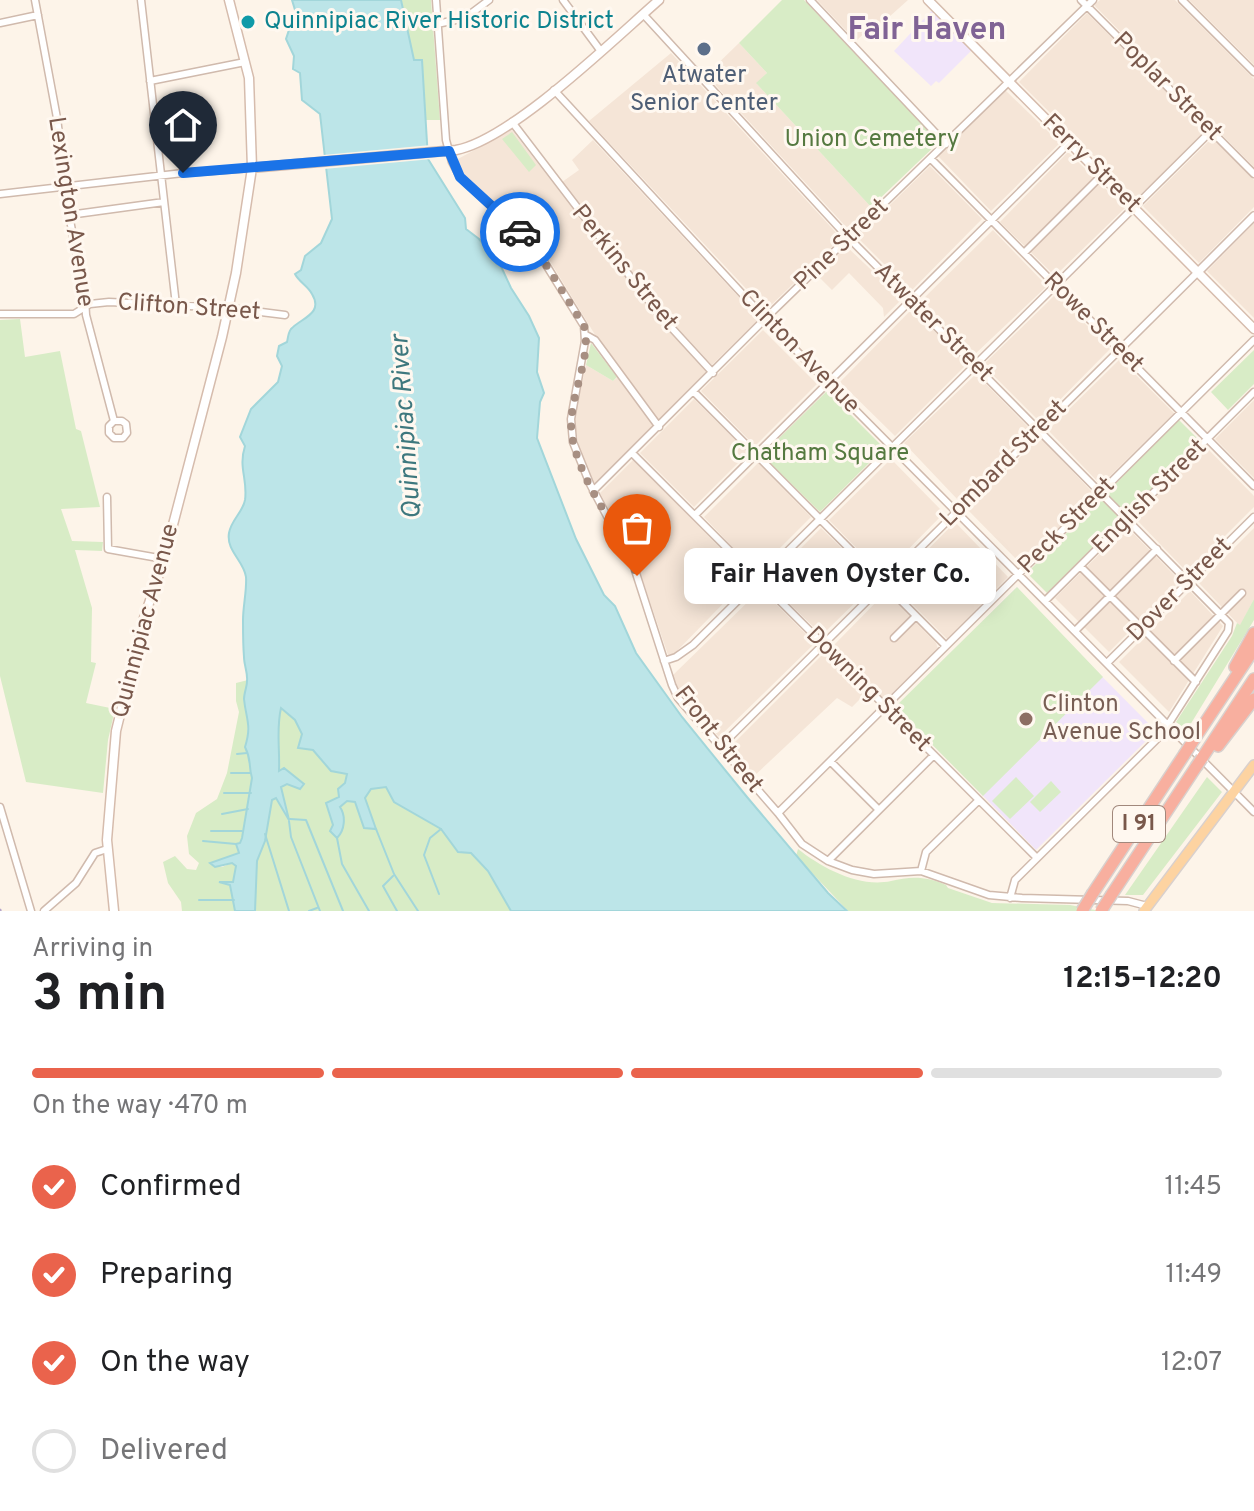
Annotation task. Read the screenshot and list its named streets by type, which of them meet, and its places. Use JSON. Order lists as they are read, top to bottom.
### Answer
{
  "streets": {
    "highway": ["I 91"],
    "main road": ["Ferry Street", "Quinnipiac Avenue"],
    "street": [
      "Poplar Street",
      "Lexington Avenue",
      "Pine Street",
      "Perkins Street",
      "Clifton Street",
      "Atwater Street",
      "Rowe Street",
      "Clinton Avenue",
      "Lombard Street",
      "English Street",
      "Peck Street",
      "Dover Street",
      "Downing Street",
      "Front Street"
    ]
  },
  "crossings": [
    ["Poplar Street", "Pine Street"],
    ["Ferry Street", "Pine Street"],
    ["Ferry Street", "Lombard Street"],
    ["Lexington Avenue", "Clifton Street"],
    ["Pine Street", "Perkins Street"],
    ["Pine Street", "Atwater Street"],
    ["Pine Street", "Rowe Street"],
    ["Pine Street", "Clinton Avenue"],
    ["Pine Street", "Downing Street"],
    ["Pine Street", "Front Street"],
    ["Clifton Street", "Quinnipiac Avenue"],
    ["Atwater Street", "Lombard Street"],
    ["Atwater Street", "English Street"],
    ["Atwater Street", "Peck Street"],
    ["Atwater Street", "Dover Street"],
    ["Rowe Street", "Lombard Street"],
    ["Rowe Street", "English Street"],
    ["Rowe Street", "Peck Street"],
    ["Clinton Avenue", "Lombard Street"],
    ["Clinton Avenue", "English Street"],
    ["Clinton Avenue", "Peck Street"],
    ["Clinton Avenue", "Dover Street"],
    ["Lombard Street", "Downing Street"],
    ["Lombard Street", "Front Street"],
    ["Peck Street", "Downing Street"],
    ["Peck Street", "Front Street"]
  ],
  "districts": ["Fair Haven"],
  "water": ["Quinnipiac River"],
  "parks": ["Union Cemetery", "Chatham Square"],
  "places": [
    "Quinnipiac River Historic District",
    "Atwater Senior Center",
    "Fair Haven Oyster Co.",
    "Clinton Avenue School"
  ],
  "page": {
    "bubble": "Fair Haven Oyster Co.",
    "heading": ["3 min", "Arriving in", "12:15–12:20"],
    "bar": "On the way · 470 m",
    "list": [
      ["Confirmed", "11:45"],
      ["Preparing", "11:49"],
      ["On the way", "12:07"],
      "Delivered"
    ]
  }
}
